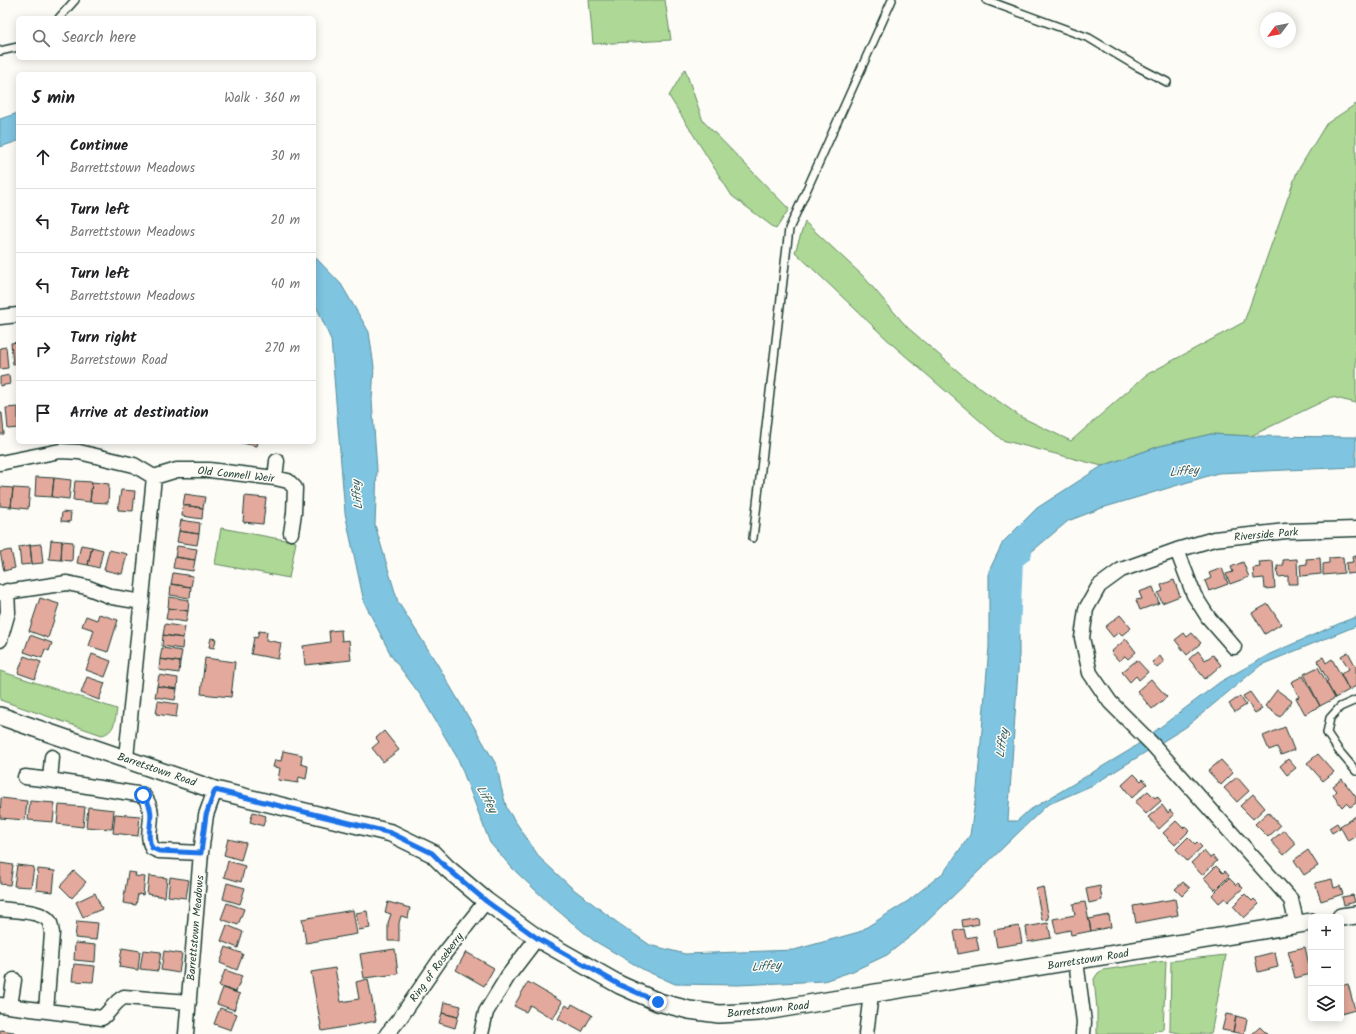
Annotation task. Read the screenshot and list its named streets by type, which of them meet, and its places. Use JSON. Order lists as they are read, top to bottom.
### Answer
{
  "streets": {
    "street": [
      "Old Connell Weir",
      "Riverside Park",
      "Barretstown Road",
      "Barrettstown Meadows",
      "Ring of Roseberry"
    ]
  },
  "crossings": [
    ["Riverside Park", "Barretstown Road"],
    ["Barretstown Road", "Barrettstown Meadows"],
    ["Barretstown Road", "Ring of Roseberry"]
  ],
  "water": ["Liffey"],
  "north": "bottom left",
  "page": {
    "search": "Search here",
    "heading": ["5 min", "Walk · 360 m"],
    "list": [
      ["Continue", "Barrettstown Meadows", "30 m"],
      ["Turn left", "Barrettstown Meadows", "20 m"],
      ["Turn left", "Barrettstown Meadows", "40 m"],
      ["Turn right", "Barretstown Road", "270 m"],
      "Arrive at destination"
    ],
    "map_buttons": ["+", "−"]
  }
}
